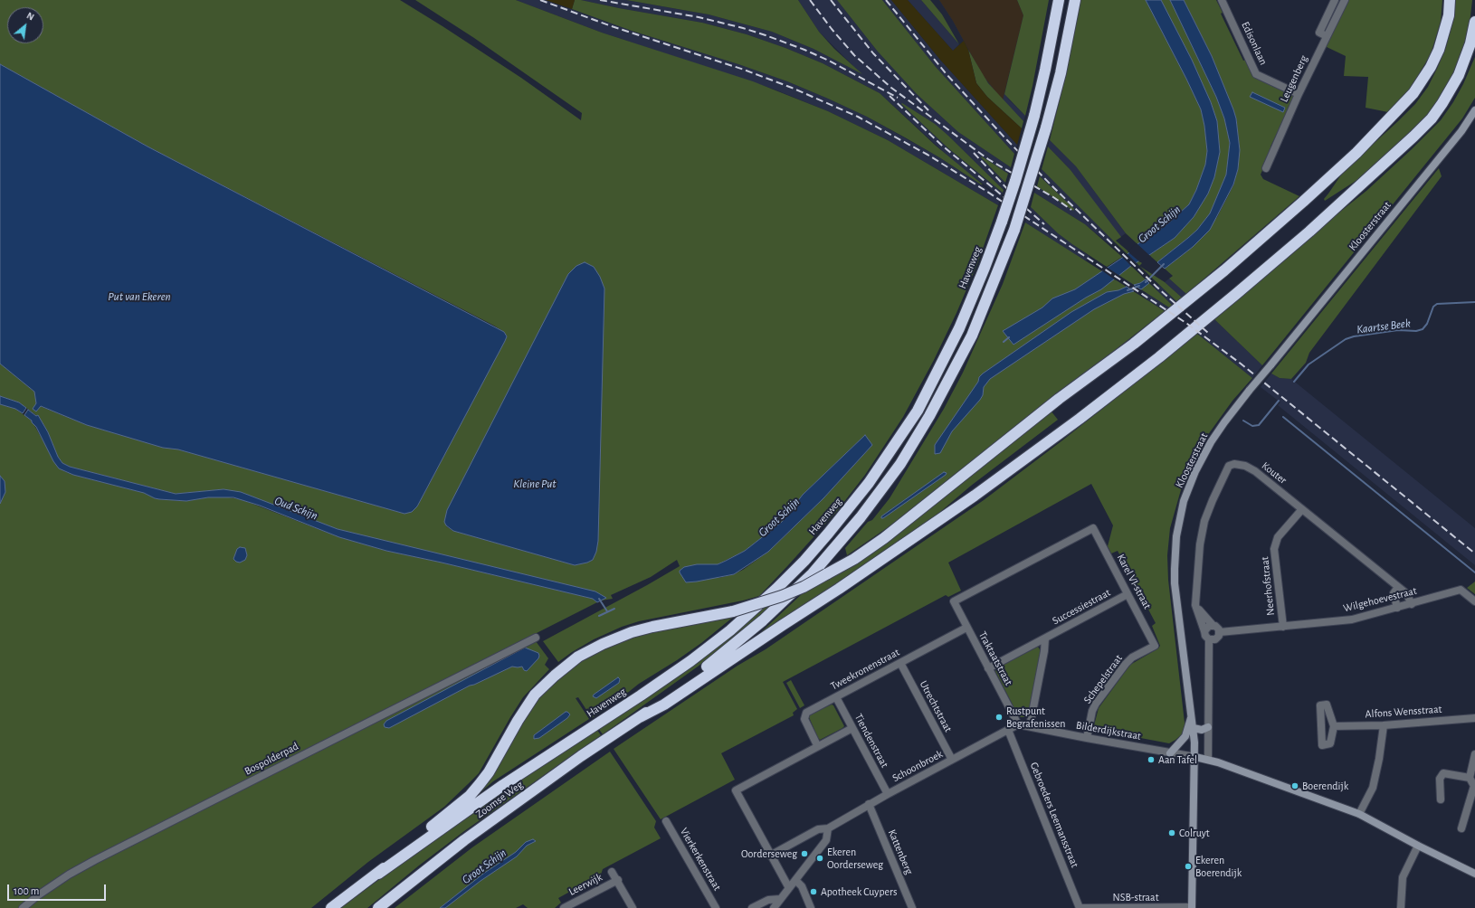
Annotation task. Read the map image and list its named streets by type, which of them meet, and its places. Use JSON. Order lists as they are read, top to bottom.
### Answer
{
  "streets": {
    "highway": ["Havenweg", "Zoomse Weg"],
    "main road": ["Kloosterstraat"],
    "street": [
      "Edisonlaan",
      "Leugenberg",
      "Kouter",
      "Karel VI-straat",
      "Neerhofstraat",
      "Wilgehoevestraat",
      "Successiestraat",
      "Traktaatstraat",
      "Tweekronenstraat",
      "Schepelstraat",
      "Utrechtstraat",
      "Alfons Wensstraat",
      "Bilderdijkstraat",
      "Tiendenstraat",
      "Bospolderpad",
      "Schoonbroek",
      "Gebroeders Leemansstraat",
      "Kattenberg",
      "Vierkerkenstraat",
      "Leerwijk",
      "NSB-straat"
    ]
  },
  "crossings": [
    ["Edisonlaan", "Leugenberg"],
    ["Kloosterstraat", "Bilderdijkstraat"],
    ["Kloosterstraat", "NSB-straat"],
    ["Kouter", "Neerhofstraat"],
    ["Kouter", "Wilgehoevestraat"],
    ["Karel VI-straat", "Successiestraat"],
    ["Karel VI-straat", "Traktaatstraat"],
    ["Karel VI-straat", "Schepelstraat"],
    ["Neerhofstraat", "Wilgehoevestraat"],
    ["Successiestraat", "Traktaatstraat"],
    ["Successiestraat", "Bilderdijkstraat"],
    ["Traktaatstraat", "Tweekronenstraat"],
    ["Traktaatstraat", "Bilderdijkstraat"],
    ["Traktaatstraat", "Schoonbroek"],
    ["Tweekronenstraat", "Utrechtstraat"],
    ["Tweekronenstraat", "Tiendenstraat"],
    ["Schepelstraat", "Bilderdijkstraat"],
    ["Utrechtstraat", "Schoonbroek"],
    ["Bilderdijkstraat", "Schoonbroek"],
    ["Tiendenstraat", "Schoonbroek"],
    ["Schoonbroek", "Gebroeders Leemansstraat"],
    ["Schoonbroek", "Kattenberg"],
    ["Gebroeders Leemansstraat", "NSB-straat"]
  ],
  "water": [
    "Groot Schijn",
    "Put van Ekeren",
    "Kaartse Beek",
    "Kleine Put",
    "Oud Schijn"
  ],
  "places": [
    "Rustpunt Begrafenissen",
    "Aan Tafel",
    "Boerendijk",
    "Colruyt",
    "Oorderseweg",
    "Ekeren Oorderseweg",
    "Ekeren Boerendijk",
    "Apotheek Cuypers"
  ],
  "scale_bar": "100 m",
  "north": "top right"
}
